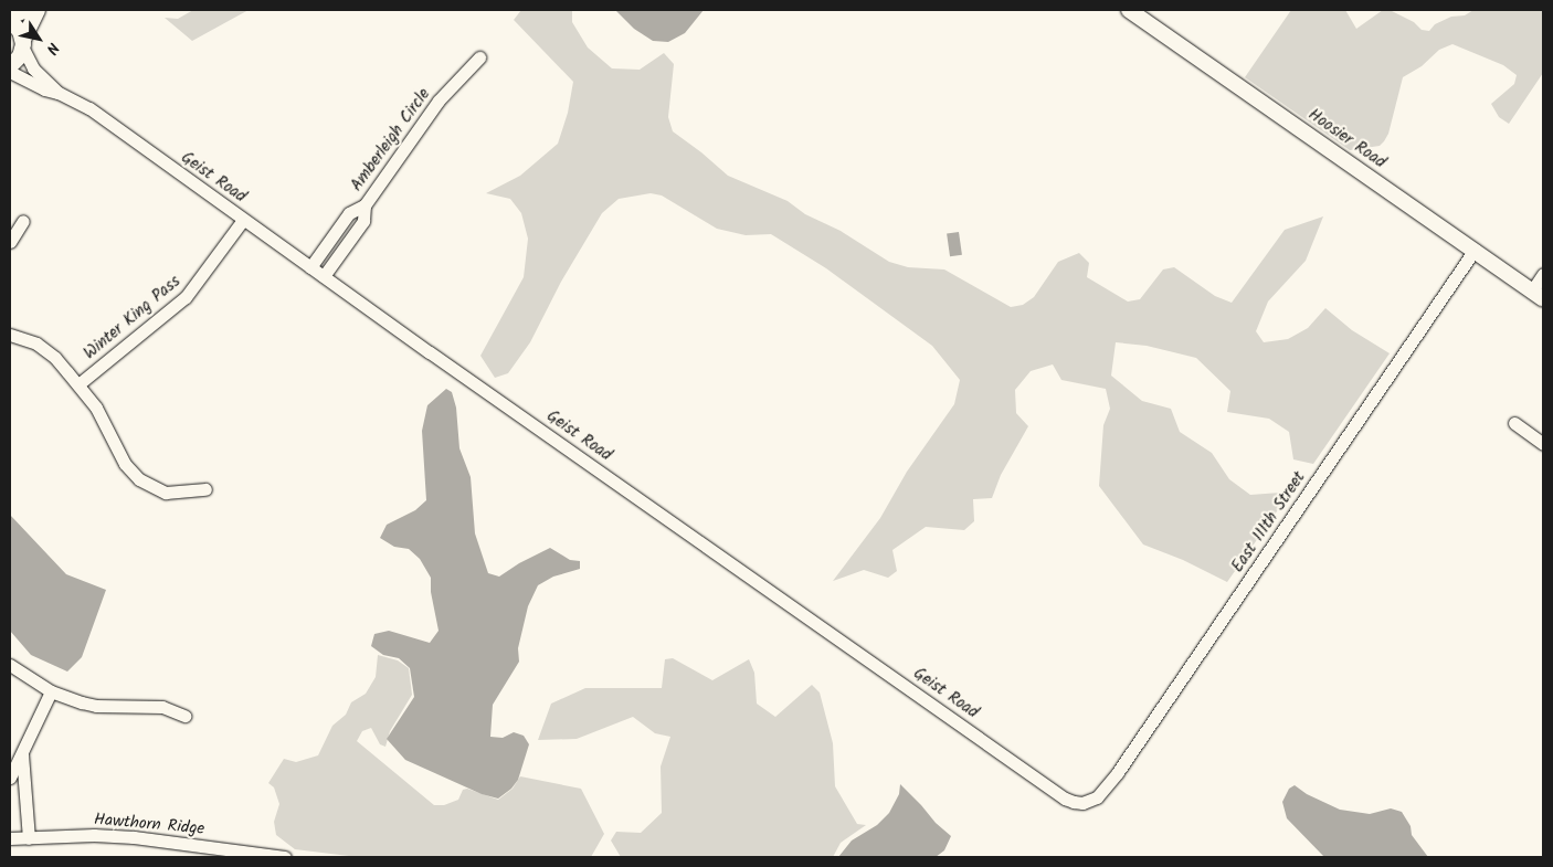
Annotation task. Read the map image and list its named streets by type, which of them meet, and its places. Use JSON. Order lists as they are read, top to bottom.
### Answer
{
  "streets": {
    "street": [
      "Hoosier Road",
      "Amberleigh Circle",
      "Geist Road",
      "Winter King Pass",
      "East 111th Street",
      "Hawthorn Ridge"
    ]
  },
  "crossings": [
    ["Hoosier Road", "East 111th Street"],
    ["Amberleigh Circle", "Geist Road"],
    ["Geist Road", "Winter King Pass"],
    ["Geist Road", "East 111th Street"]
  ],
  "north": "bottom right"
}
